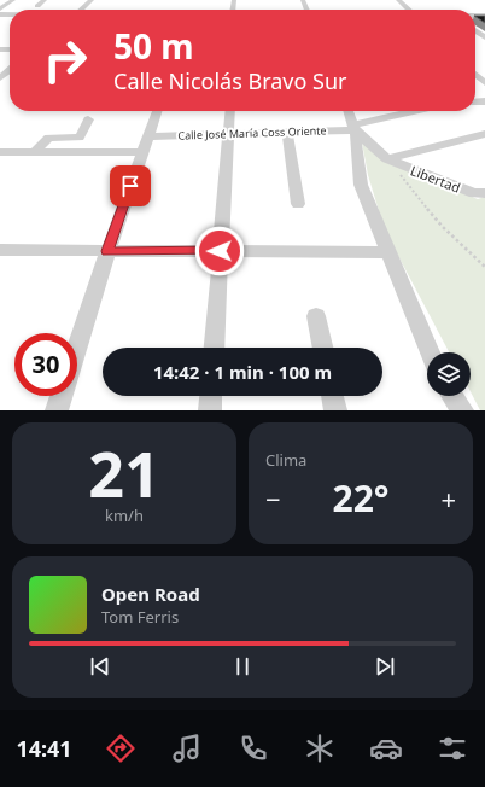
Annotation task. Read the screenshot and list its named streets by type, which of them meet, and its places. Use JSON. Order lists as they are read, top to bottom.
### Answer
{
  "streets": {
    "street": ["Calle José María Coss Oriente", "Libertad"]
  },
  "page": {
    "turn": ["50 m", "Calle Nicolás Bravo Sur"],
    "limit": "30",
    "trip": "14:42 · 1 min · 100 m",
    "tile": [
      ["21", "km/h"],
      "Clima"
    ],
    "heat": ["−", "22°", "+"],
    "song": ["Open Road", "Tom Ferris"],
    "tabs": "14:41"
  }
}
